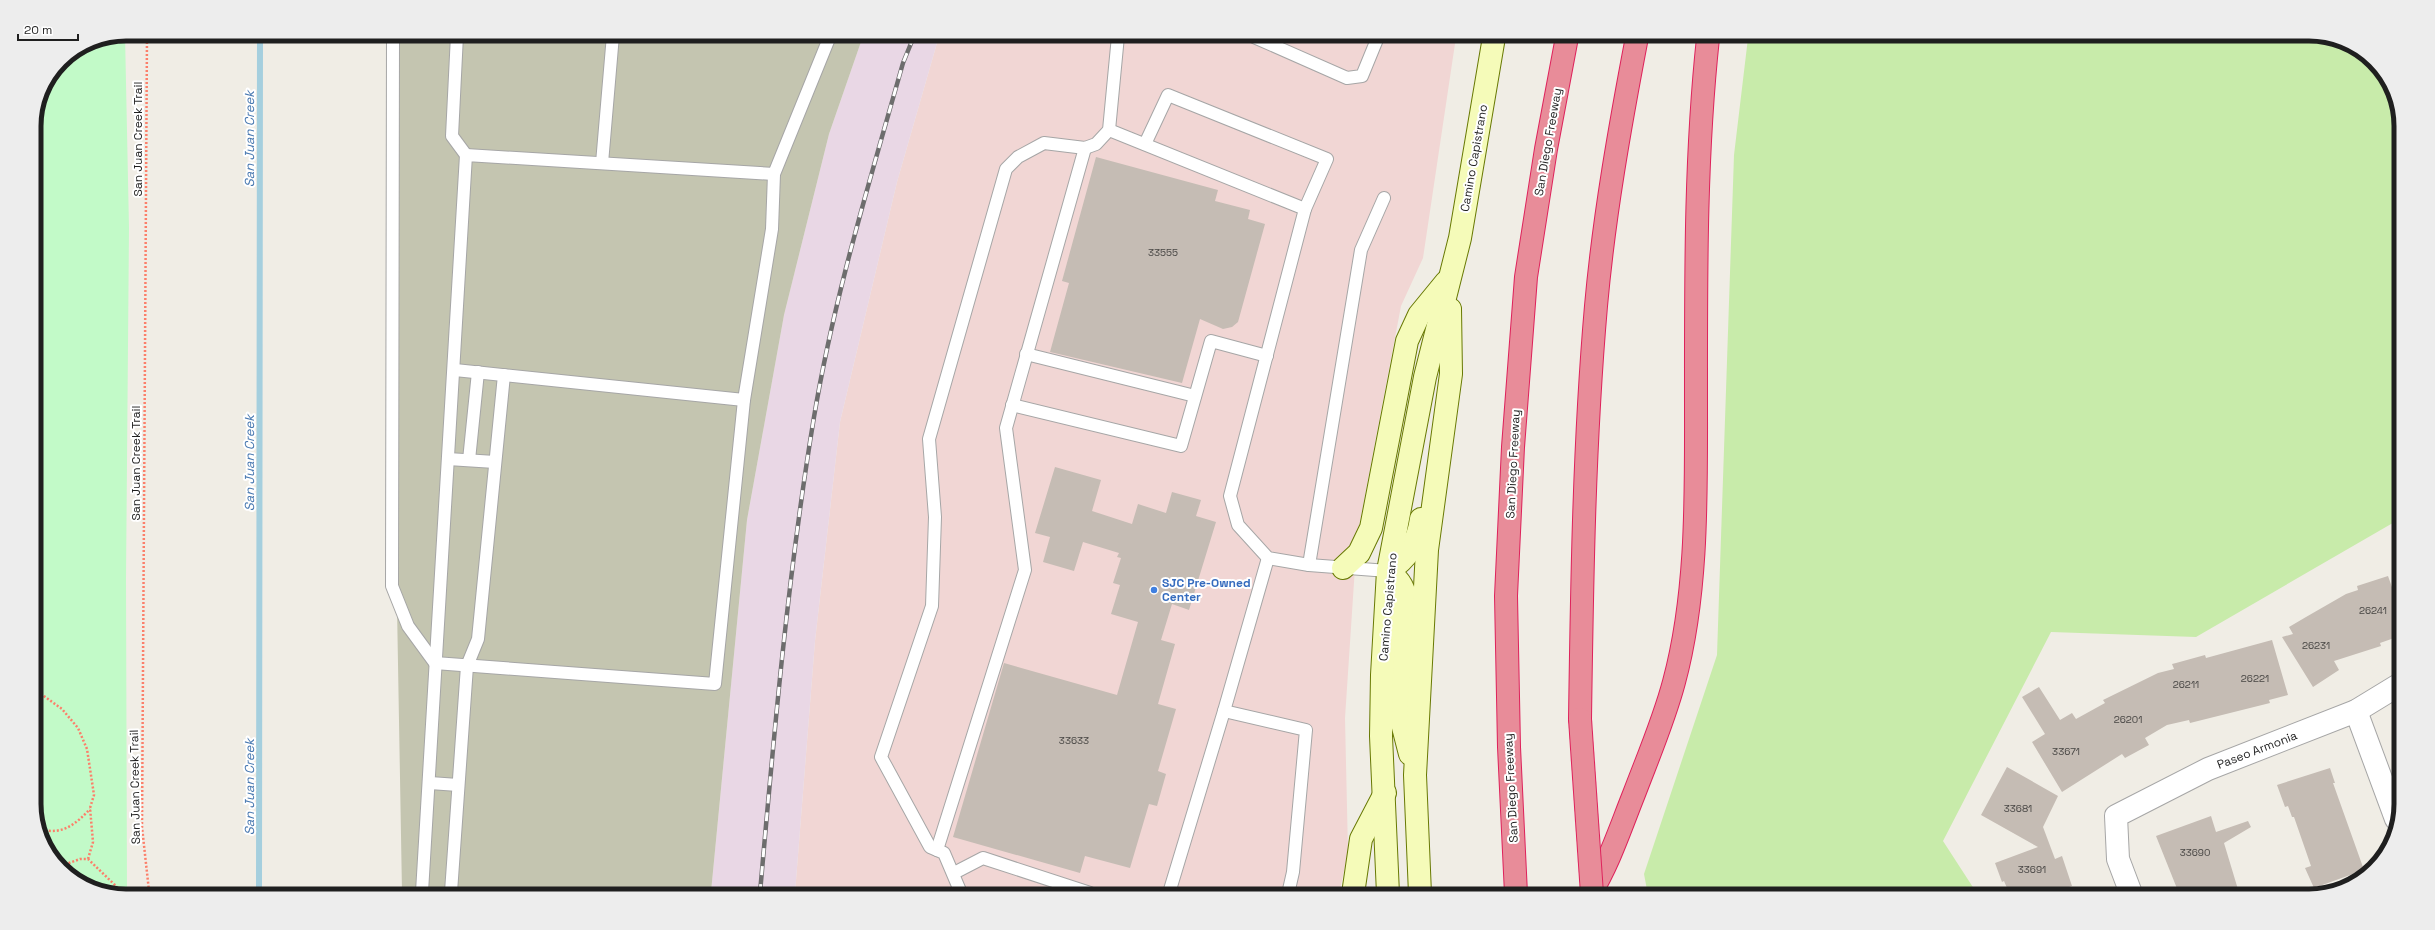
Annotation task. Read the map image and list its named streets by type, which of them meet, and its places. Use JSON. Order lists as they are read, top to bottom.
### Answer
{
  "streets": {
    "highway": ["San Diego Freeway"],
    "main road": ["Camino Capistrano"],
    "street": ["Paseo Armonia"],
    "path": ["San Juan Creek Trail"]
  },
  "water": ["San Juan Creek"],
  "places": ["SJC Pre-Owned Center"],
  "house_numbers": [
    "33555",
    "26241",
    "26231",
    "26221",
    "26211",
    "26201",
    "33633",
    "33671",
    "33681",
    "33690",
    "33691"
  ],
  "scale_bar": "20 m"
}
